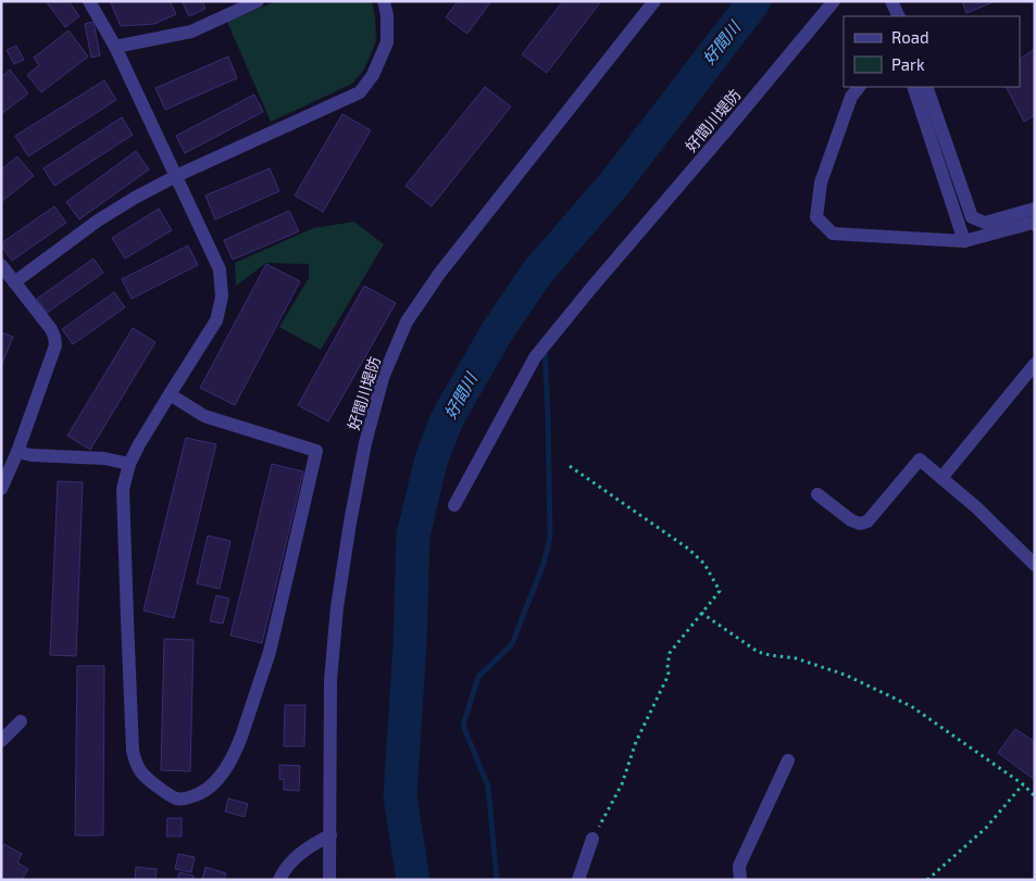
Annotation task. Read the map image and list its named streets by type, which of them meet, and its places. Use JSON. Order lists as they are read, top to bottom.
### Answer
{
  "streets": {
    "street": ["好間川堤防"]
  },
  "water": ["好間川"],
  "legend": ["Road", "Park"]
}
